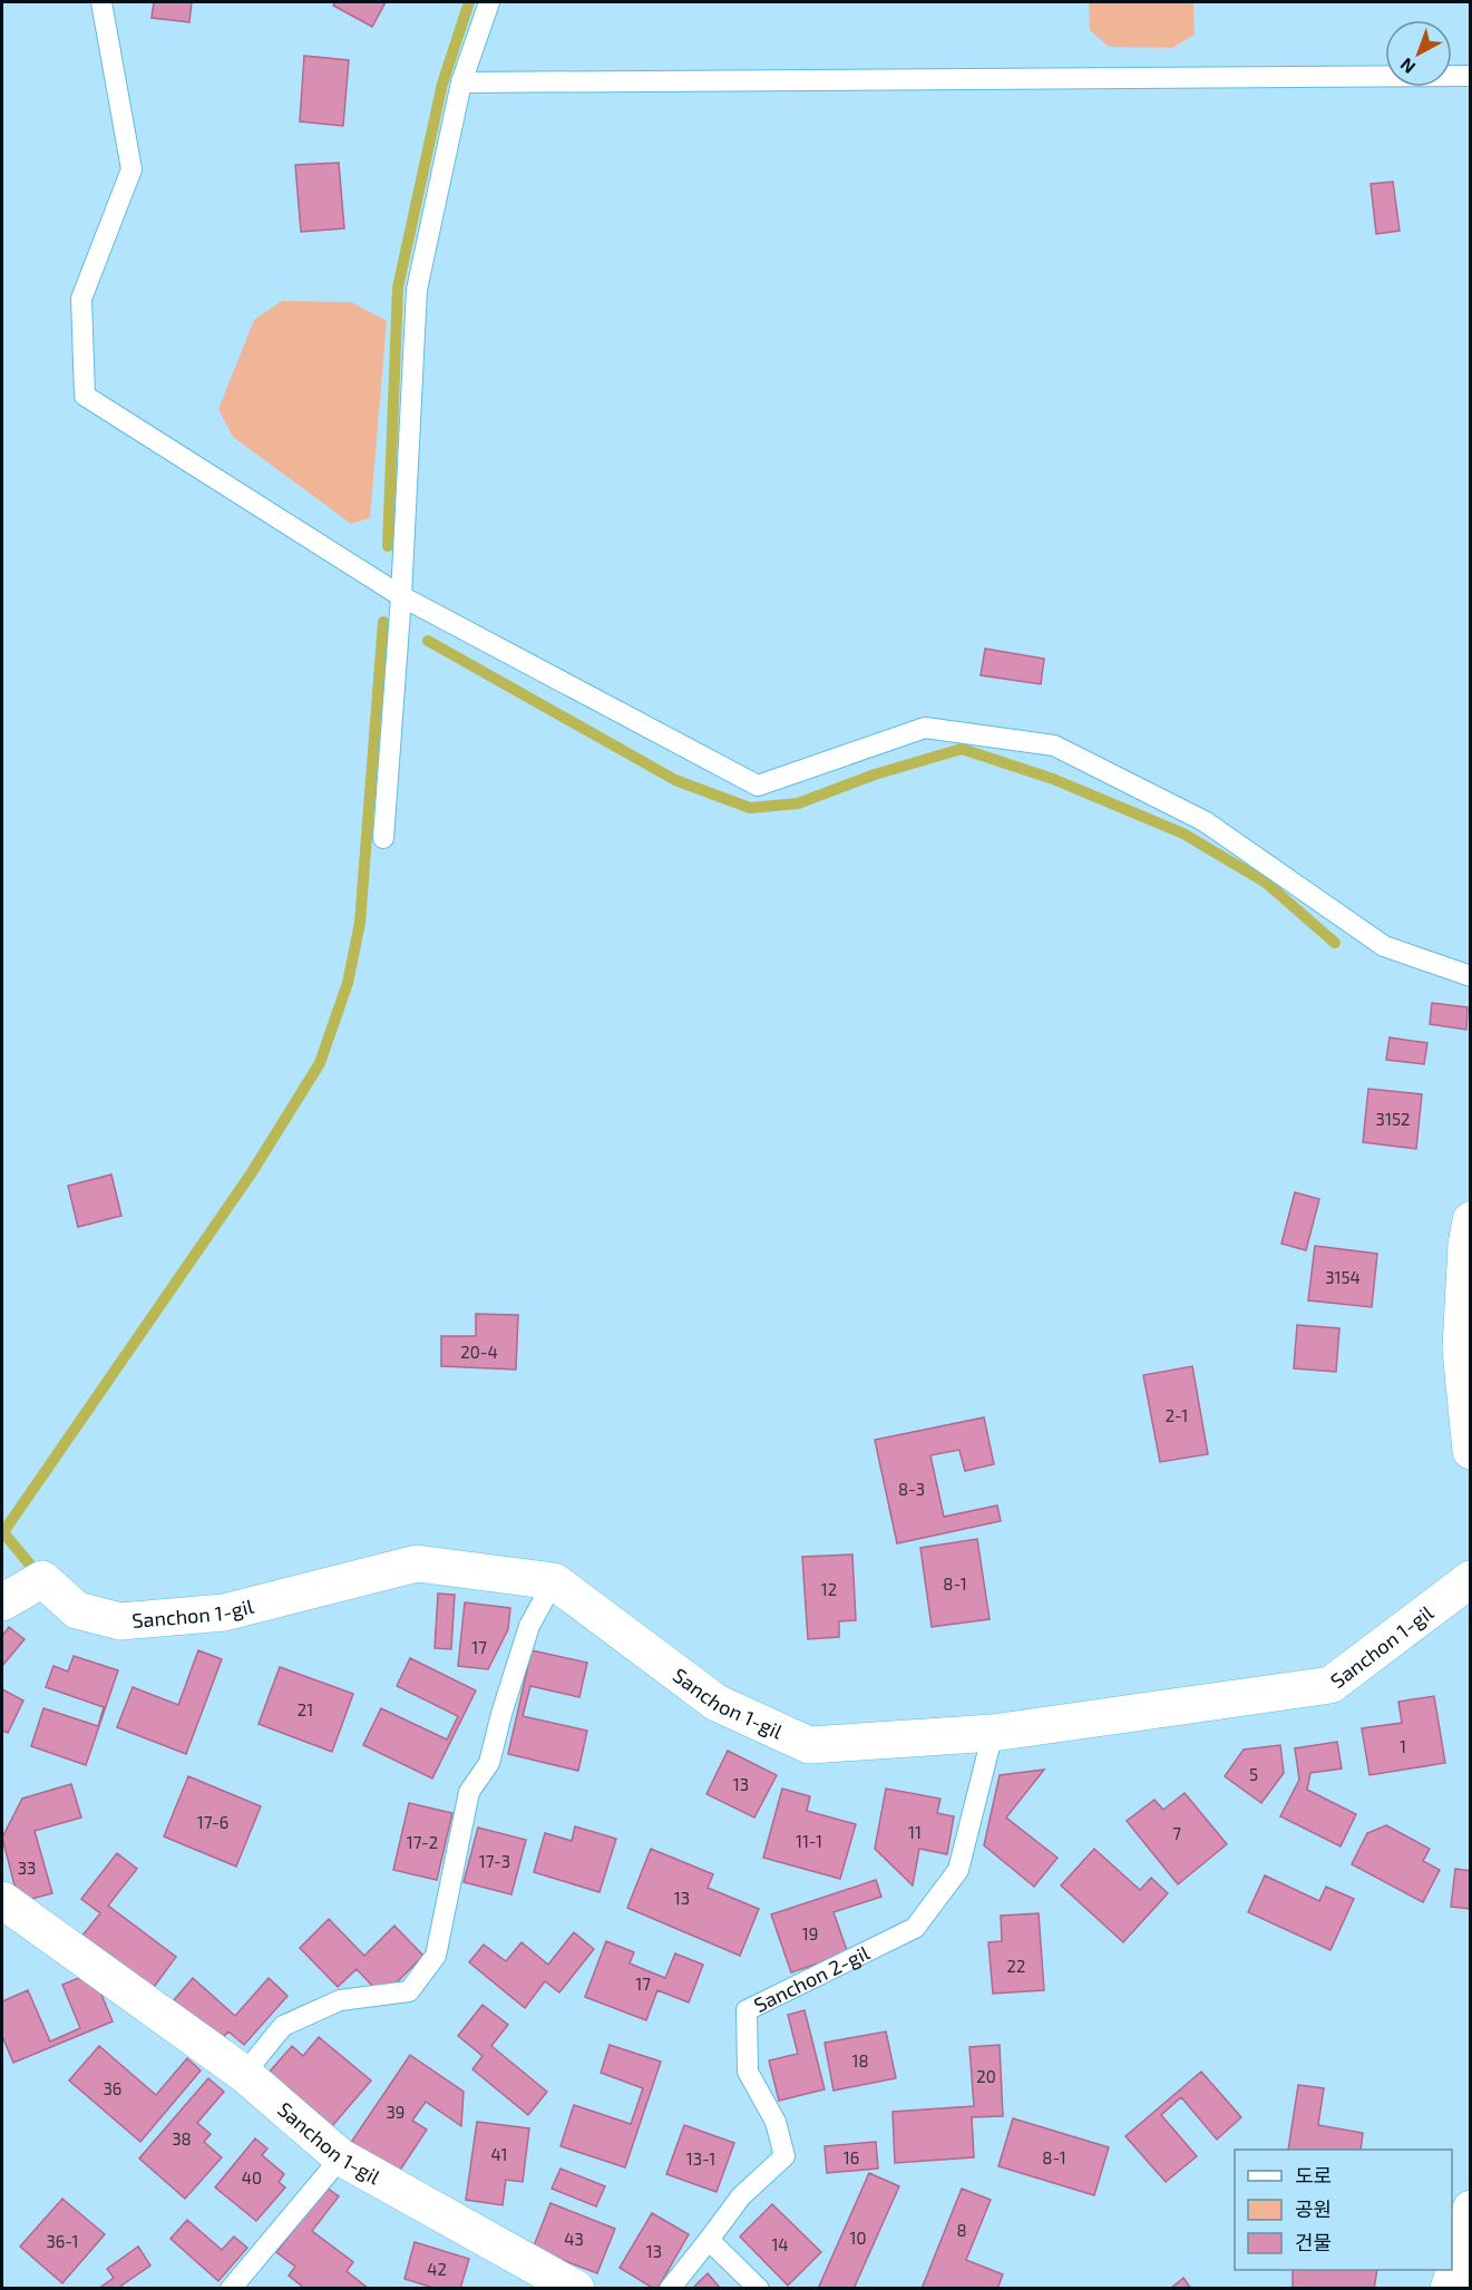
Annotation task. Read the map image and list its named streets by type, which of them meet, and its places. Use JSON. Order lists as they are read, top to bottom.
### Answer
{
  "streets": {
    "street": ["Sanchon 1-gil"],
    "lane": ["Sanchon 2-gil"]
  },
  "crossings": [
    ["Sanchon 1-gil", "Sanchon 2-gil"]
  ],
  "house_numbers": [
    "3152",
    "3154",
    "20-4",
    "2-1",
    "8-3",
    "8-1",
    "12",
    "17",
    "21",
    "1",
    "5",
    "13",
    "17-6",
    "11",
    "7",
    "11-1",
    "17-2",
    "17-3",
    "33",
    "13",
    "19",
    "22",
    "17",
    "18",
    "20",
    "36",
    "39",
    "38",
    "41",
    "16",
    "8-1",
    "13-1",
    "40",
    "8",
    "10",
    "43",
    "36-1",
    "14",
    "13",
    "42"
  ],
  "legend": ["도로", "공원", "건물"],
  "north": "bottom left"
}
